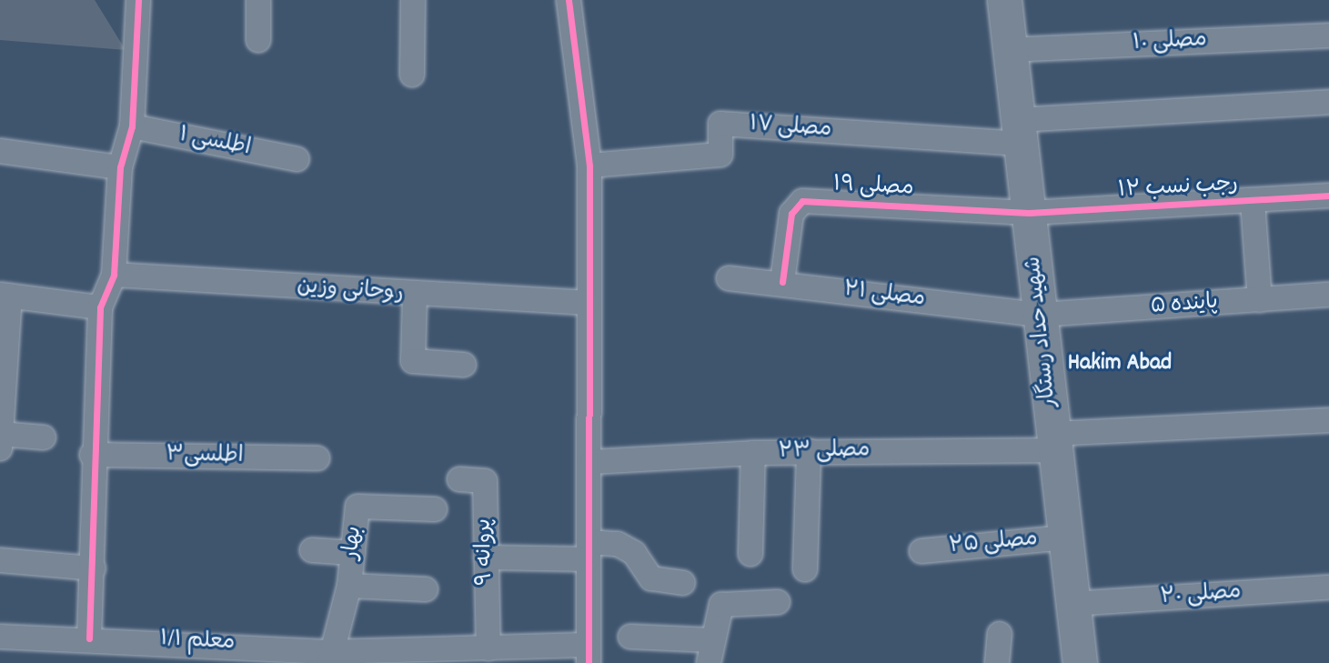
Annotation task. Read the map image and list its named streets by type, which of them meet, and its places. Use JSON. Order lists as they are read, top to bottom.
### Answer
{
  "streets": {
    "main road": ["شهید حداد رستگار"],
    "street": [
      "مصلی ۱۰",
      "مصلی ۱۷",
      "اطلسی ۱",
      "مصلی ۱۹",
      "رجب نسب ۱۲",
      "روحانی وزین",
      "مصلی ۲۱",
      "پاینده ۵",
      "مصلی ۲۳",
      "اطلسی۳",
      "بهار",
      "مصلی ۲۵",
      "پروانه ۹",
      "مصلی ۲۰",
      "معلم ۱/۱"
    ]
  },
  "crossings": [
    ["مصلی ۱۰", "شهید حداد رستگار"],
    ["مصلی ۱۷", "شهید حداد رستگار"],
    ["مصلی ۱۹", "رجب نسب ۱۲"],
    ["مصلی ۱۹", "مصلی ۲۱"],
    ["مصلی ۱۹", "شهید حداد رستگار"],
    ["رجب نسب ۱۲", "شهید حداد رستگار"],
    ["مصلی ۲۱", "پاینده ۵"],
    ["مصلی ۲۱", "شهید حداد رستگار"],
    ["پاینده ۵", "شهید حداد رستگار"],
    ["شهید حداد رستگار", "مصلی ۲۳"],
    ["شهید حداد رستگار", "مصلی ۲۵"],
    ["شهید حداد رستگار", "مصلی ۲۰"],
    ["بهار", "معلم ۱/۱"],
    ["پروانه ۹", "معلم ۱/۱"]
  ],
  "districts": ["Hakim Abad"]
}
